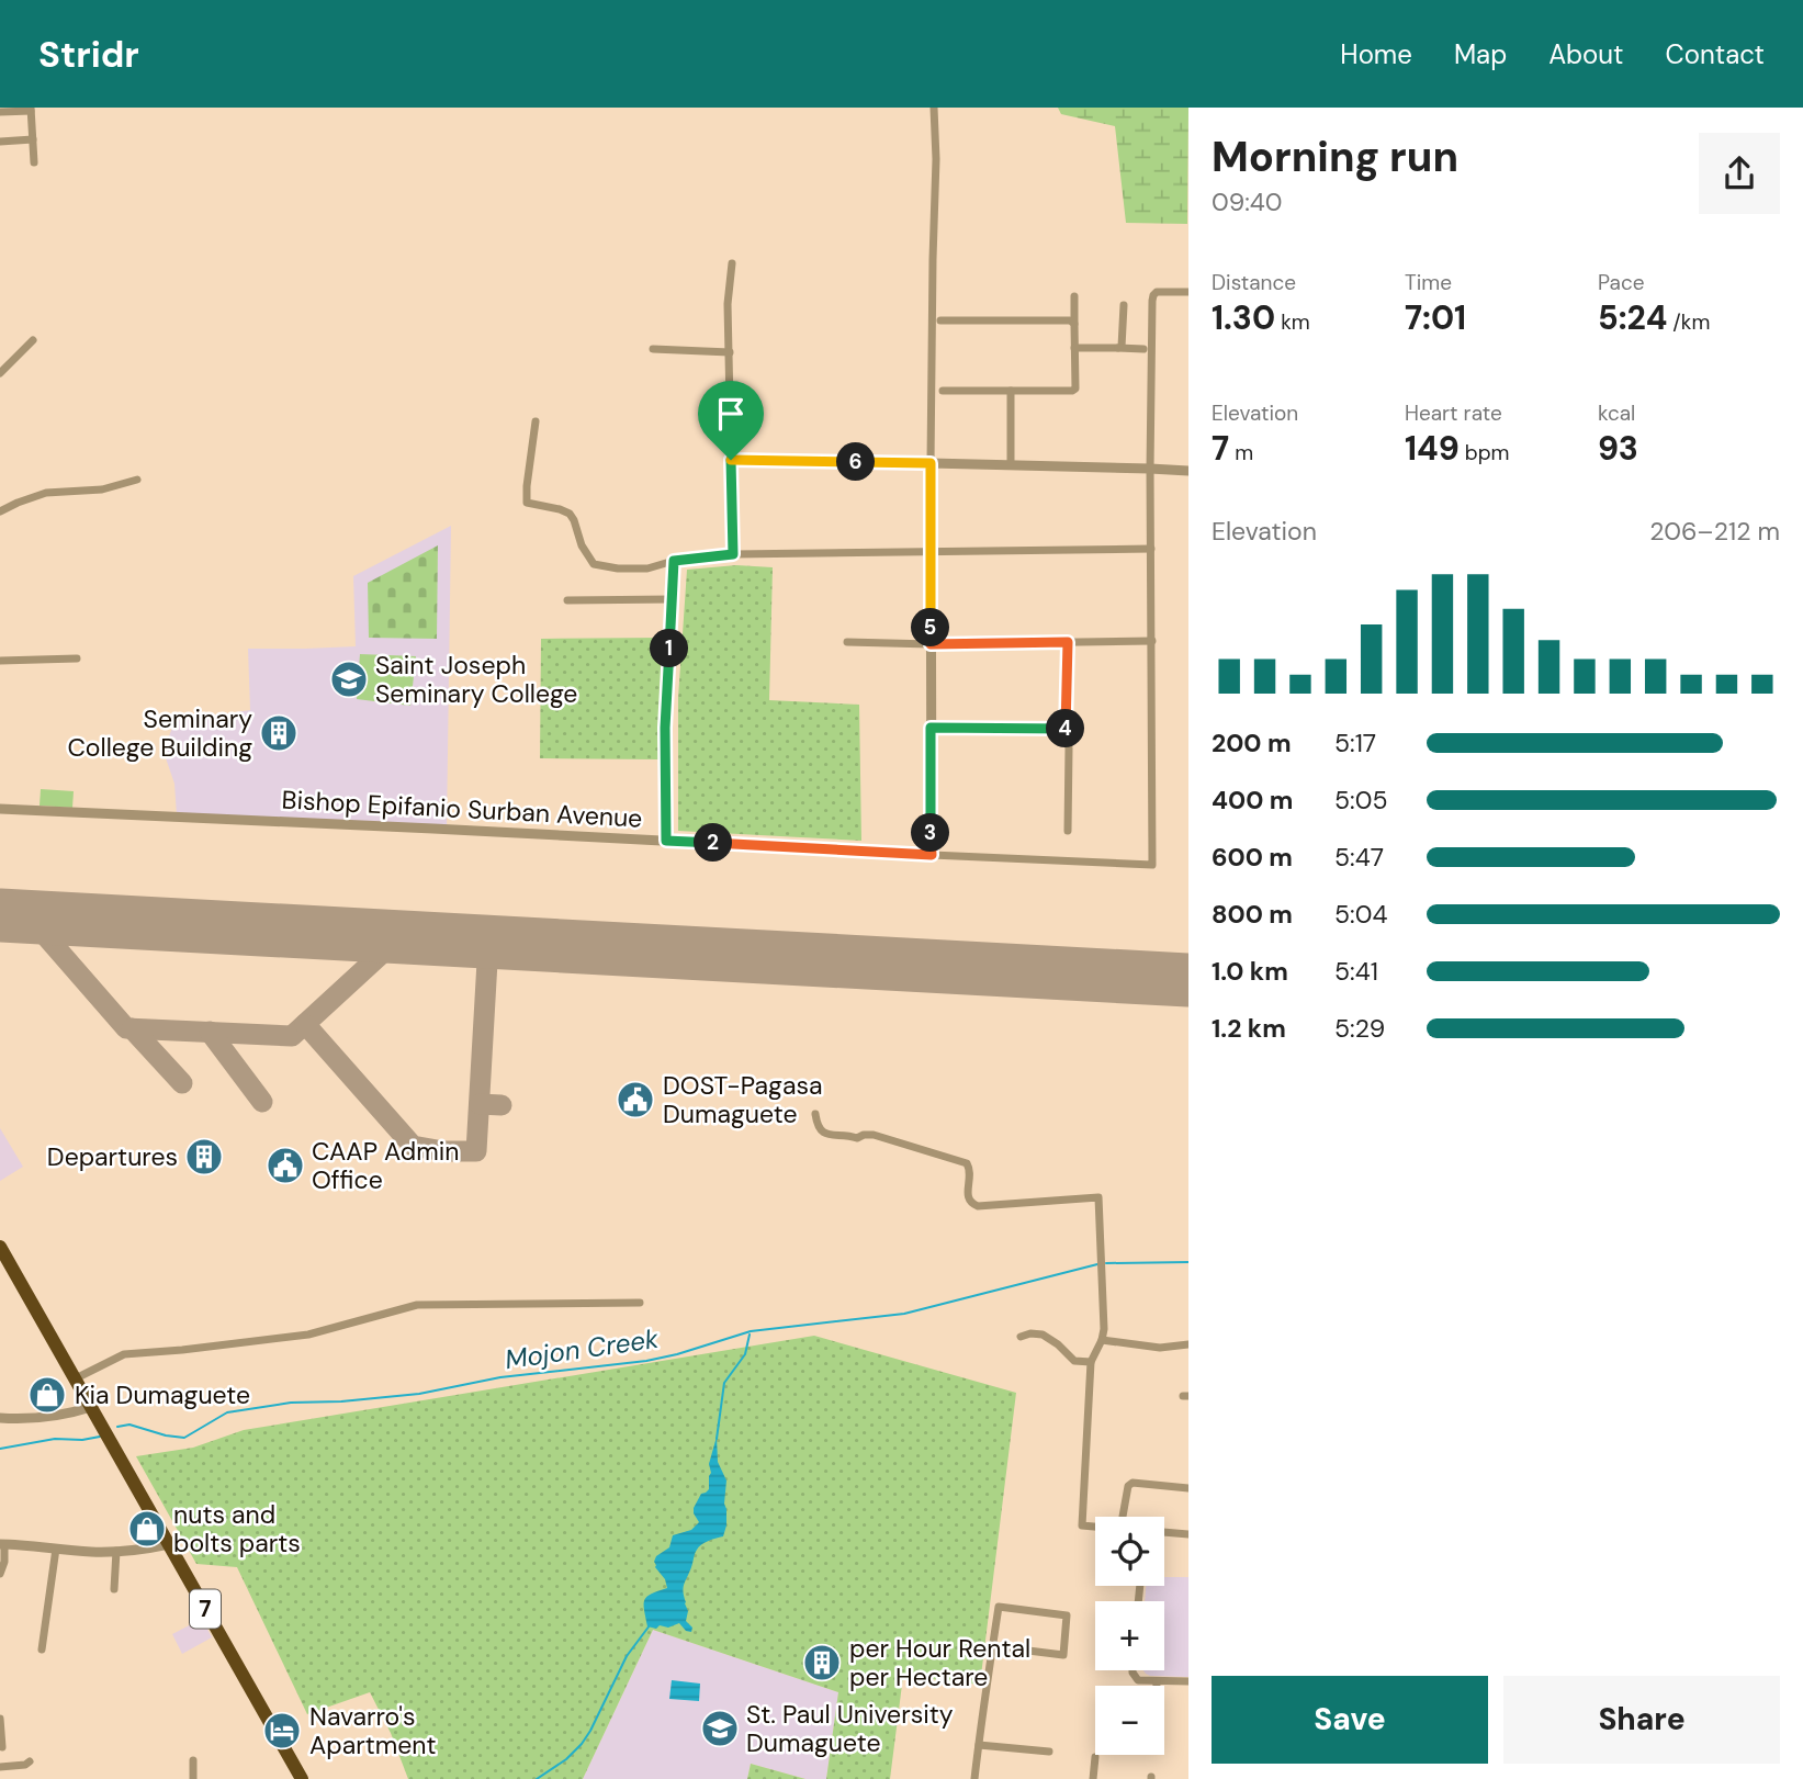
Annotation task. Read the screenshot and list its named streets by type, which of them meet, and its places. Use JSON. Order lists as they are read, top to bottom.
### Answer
{
  "streets": {
    "highway": ["7"],
    "street": ["Bishop Epifanio Surban Avenue"]
  },
  "water": ["Mojon Creek"],
  "places": {
    "school or university": ["Saint Joseph Seminary College", "St. Paul University Dumaguete"],
    "building": ["Seminary College Building", "Departures", "per Hour Rental per Hectare"],
    "public building": ["DOST-Pagasa Dumaguete", "CAAP Admin Office"],
    "shop": ["Kia Dumaguete", "nuts and bolts parts"],
    "hotel": ["Navarro's Apartment"]
  },
  "page": {
    "header": "Stridr",
    "nav": [
      "Home",
      "Map",
      "About",
      "Contact"
    ],
    "heading": ["Morning run", "09:40"],
    "stats": [
      ["Distance", "1.30 km"],
      ["Time", "7:01"],
      ["Pace", "5:24 /km"],
      ["Elevation", "7 m"],
      ["Heart rate", "149 bpm"],
      ["kcal", "93"]
    ],
    "pins": [
      "6",
      "5",
      "1",
      "4",
      "3",
      "2"
    ],
    "chart": ["Elevation", "206–212 m"],
    "list": [
      {
        "name": "200 m",
        "note": "5:17"
      },
      {
        "name": "400 m",
        "note": "5:05"
      },
      {
        "name": "600 m",
        "note": "5:47"
      },
      {
        "name": "800 m",
        "note": "5:04"
      },
      {
        "name": "1.0 km",
        "note": "5:41"
      },
      {
        "name": "1.2 km",
        "note": "5:29"
      }
    ],
    "map_buttons": ["+", "−"],
    "buttons": ["Save", "Share"]
  }
}
